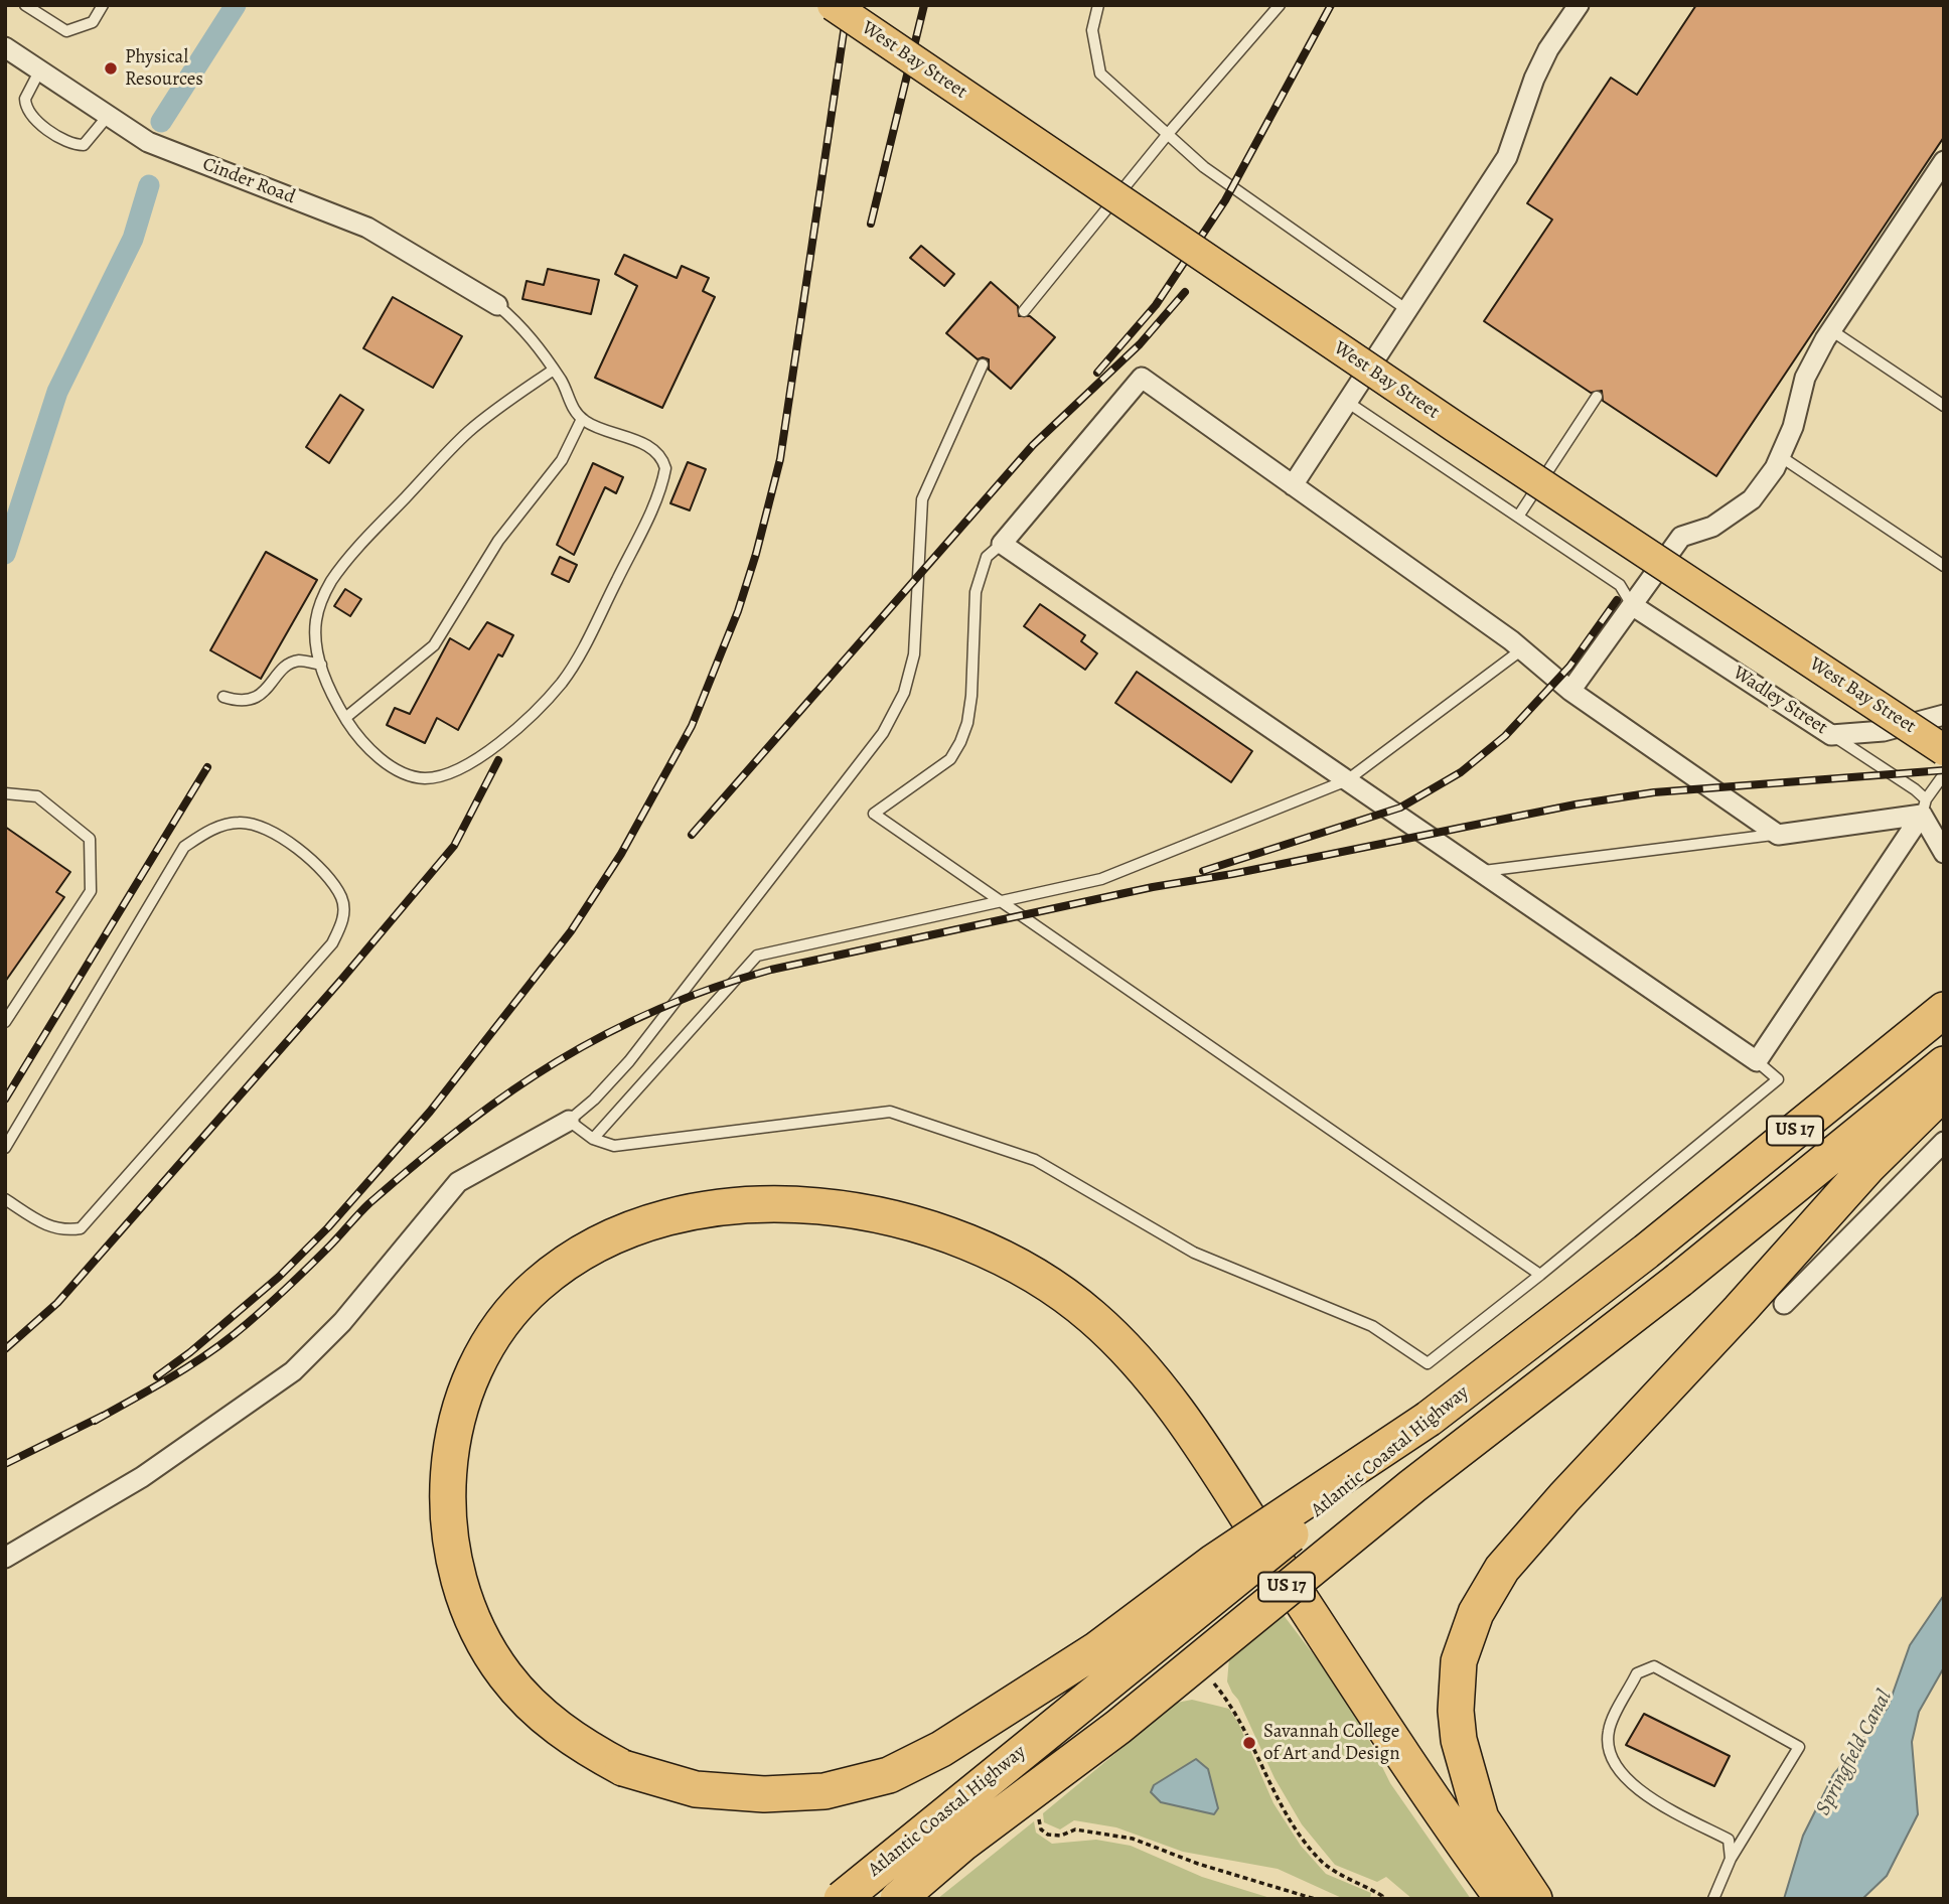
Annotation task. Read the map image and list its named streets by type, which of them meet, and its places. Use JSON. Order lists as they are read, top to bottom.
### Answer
{
  "streets": {
    "highway": ["US 17", "Atlantic Coastal Highway"],
    "main road": ["West Bay Street"],
    "street": ["Cinder Road", "Wadley Street"]
  },
  "water": ["Springfield Canal"],
  "places": ["Physical Resources", "Savannah College of Art and Design"]
}
